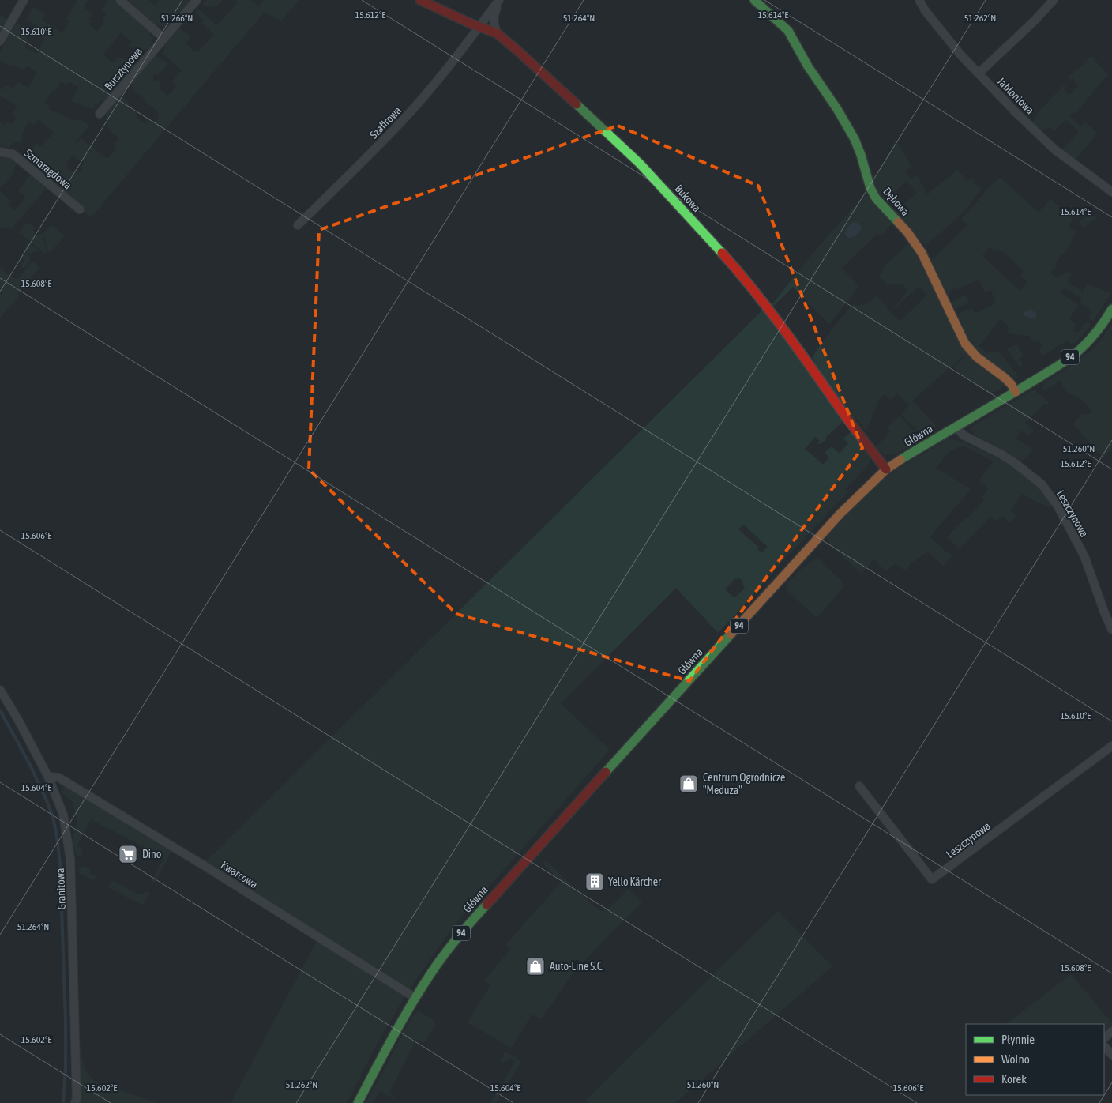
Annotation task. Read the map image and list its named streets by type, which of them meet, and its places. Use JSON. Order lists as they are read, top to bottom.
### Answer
{
  "streets": {
    "street": [
      "Bursztynowa",
      "Jabłoniowa",
      "Szafirowa",
      "Szmaragdowa",
      "Bukowa",
      "Dębowa",
      "94",
      "Główna",
      "Leszczynowa",
      "Kwarcowa",
      "Granitowa"
    ]
  },
  "crossings": [
    ["Szafirowa", "Bukowa"],
    ["Bukowa", "Główna"],
    ["Dębowa", "Główna"],
    ["Główna", "Leszczynowa"],
    ["Główna", "Kwarcowa"],
    ["Kwarcowa", "Granitowa"]
  ],
  "places": {
    "shop": ["Centrum Ogrodnicze \"Meduza\"", "Auto-Line S.C."],
    "supermarket": ["Dino"],
    "building": ["Yello Kärcher"]
  },
  "legend": ["Płynnie", "Wolno", "Korek"],
  "coordinates": [
    "15.612°E",
    "15.614°E",
    "51.266°N",
    "51.264°N",
    "51.262°N",
    "15.610°E",
    "15.608°E",
    "51.260°N",
    "15.606°E",
    "15.604°E",
    "15.602°E"
  ]
}
